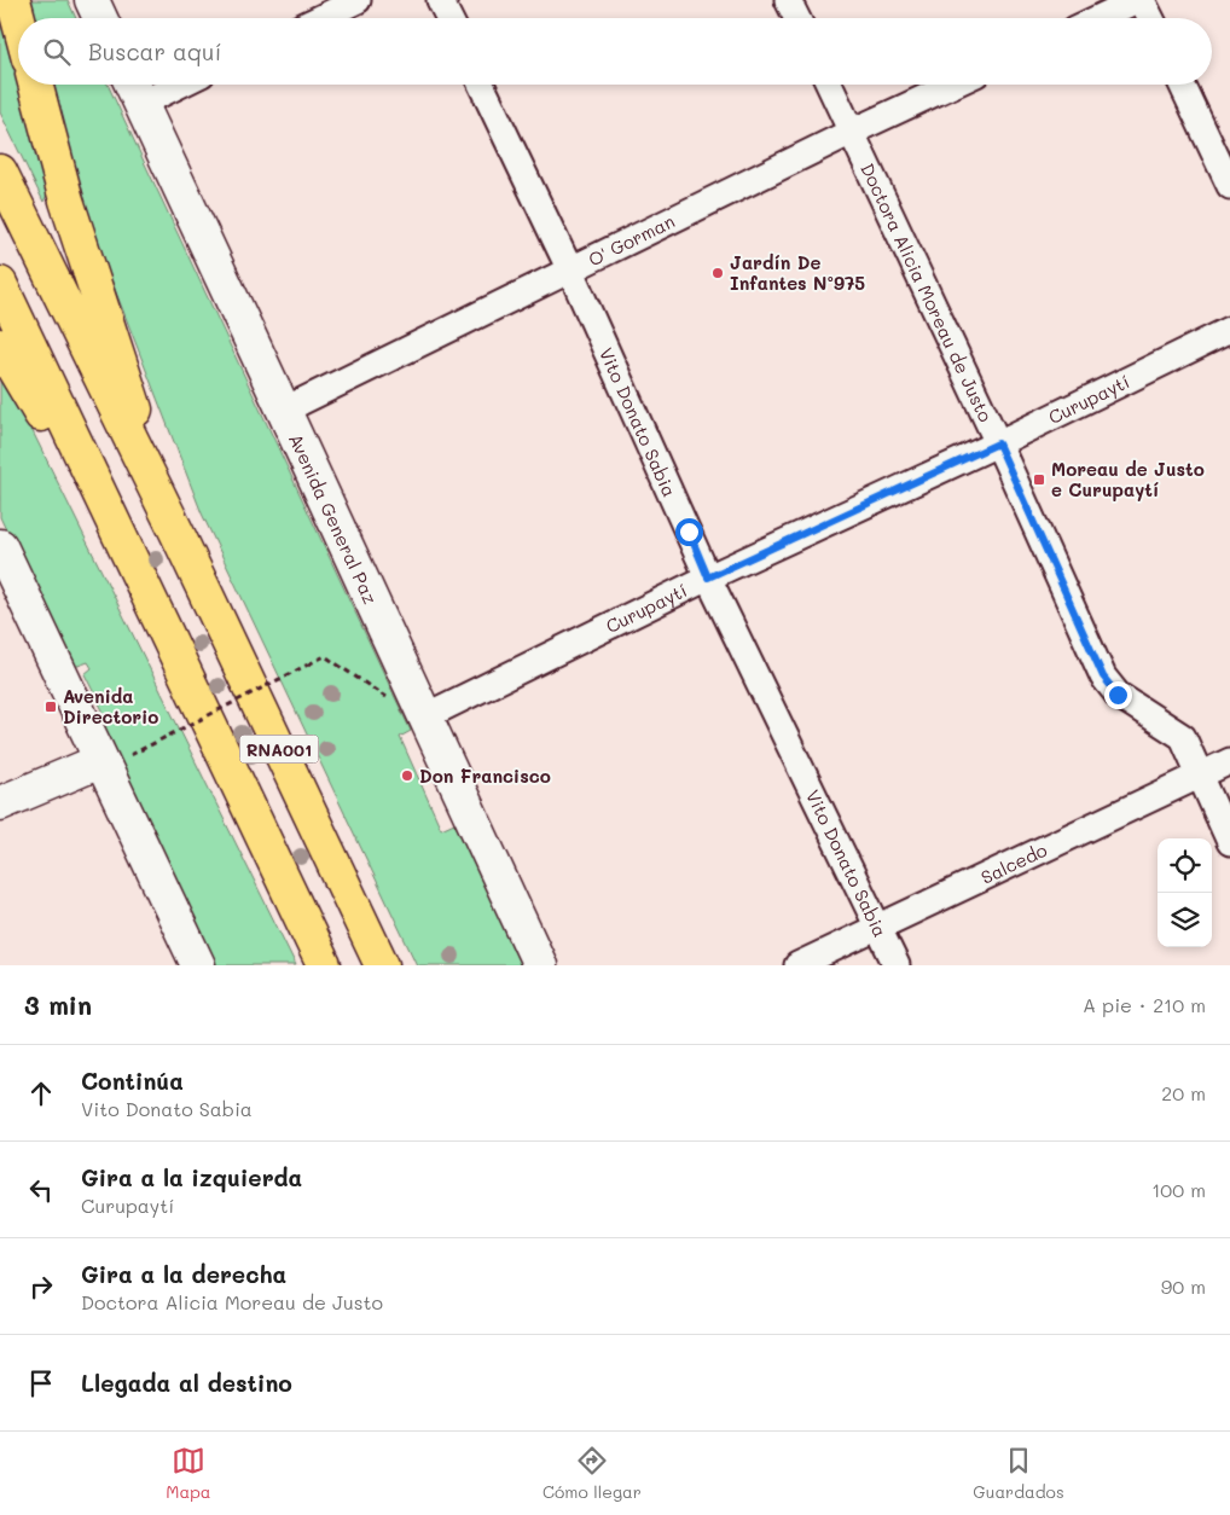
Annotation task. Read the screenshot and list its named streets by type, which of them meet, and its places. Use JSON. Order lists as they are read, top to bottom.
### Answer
{
  "streets": {
    "highway": ["RNA001"],
    "street": [
      "O' Gorman",
      "Doctora Alicia Moreau de Justo",
      "Curupaytí",
      "Vito Donato Sabia",
      "Avenida General Paz",
      "Salcedo"
    ]
  },
  "crossings": [
    ["O' Gorman", "Doctora Alicia Moreau de Justo"],
    ["O' Gorman", "Vito Donato Sabia"],
    ["O' Gorman", "Avenida General Paz"],
    ["Doctora Alicia Moreau de Justo", "Curupaytí"],
    ["Doctora Alicia Moreau de Justo", "Salcedo"],
    ["Curupaytí", "Vito Donato Sabia"],
    ["Curupaytí", "Avenida General Paz"],
    ["Vito Donato Sabia", "Salcedo"]
  ],
  "places": {
    "other": ["Jardín De Infantes Nº975", "Don Francisco"],
    "transit": ["Moreau de Justo e Curupaytí", "Avenida Directorio"]
  },
  "page": {
    "search": "Buscar aquí",
    "heading": ["3 min", "A pie · 210 m"],
    "list": [
      ["Continúa", "Vito Donato Sabia", "20 m"],
      ["Gira a la izquierda", "Curupaytí", "100 m"],
      ["Gira a la derecha", "Doctora Alicia Moreau de Justo", "90 m"],
      "Llegada al destino"
    ],
    "nav": ["Mapa", "Cómo llegar", "Guardados"]
  }
}
